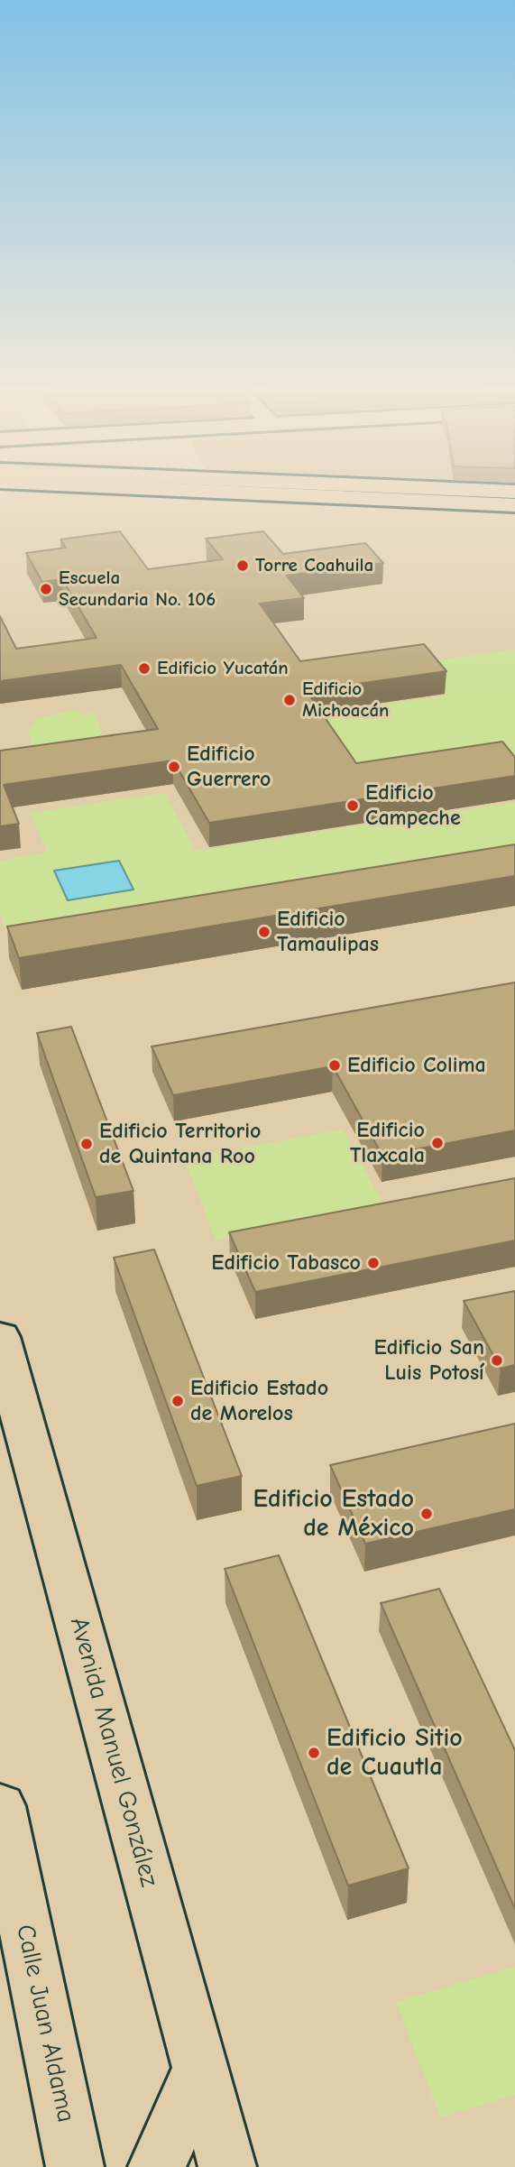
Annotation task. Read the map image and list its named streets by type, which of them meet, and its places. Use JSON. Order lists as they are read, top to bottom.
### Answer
{
  "streets": {
    "main road": ["Avenida Manuel González", "Calle Juan Aldama"]
  },
  "places": [
    "Torre Coahuila",
    "Escuela Secundaria No. 106",
    "Edificio Yucatán",
    "Edificio Michoacán",
    "Edificio Guerrero",
    "Edificio Campeche",
    "Edificio Tamaulipas",
    "Edificio Colima",
    "Edificio Tlaxcala",
    "Edificio Territorio de Quintana Roo",
    "Edificio Tabasco",
    "Edificio San Luis Potosí",
    "Edificio Estado de Morelos",
    "Edificio Estado de México",
    "Edificio Sitio de Cuautla"
  ]
}
